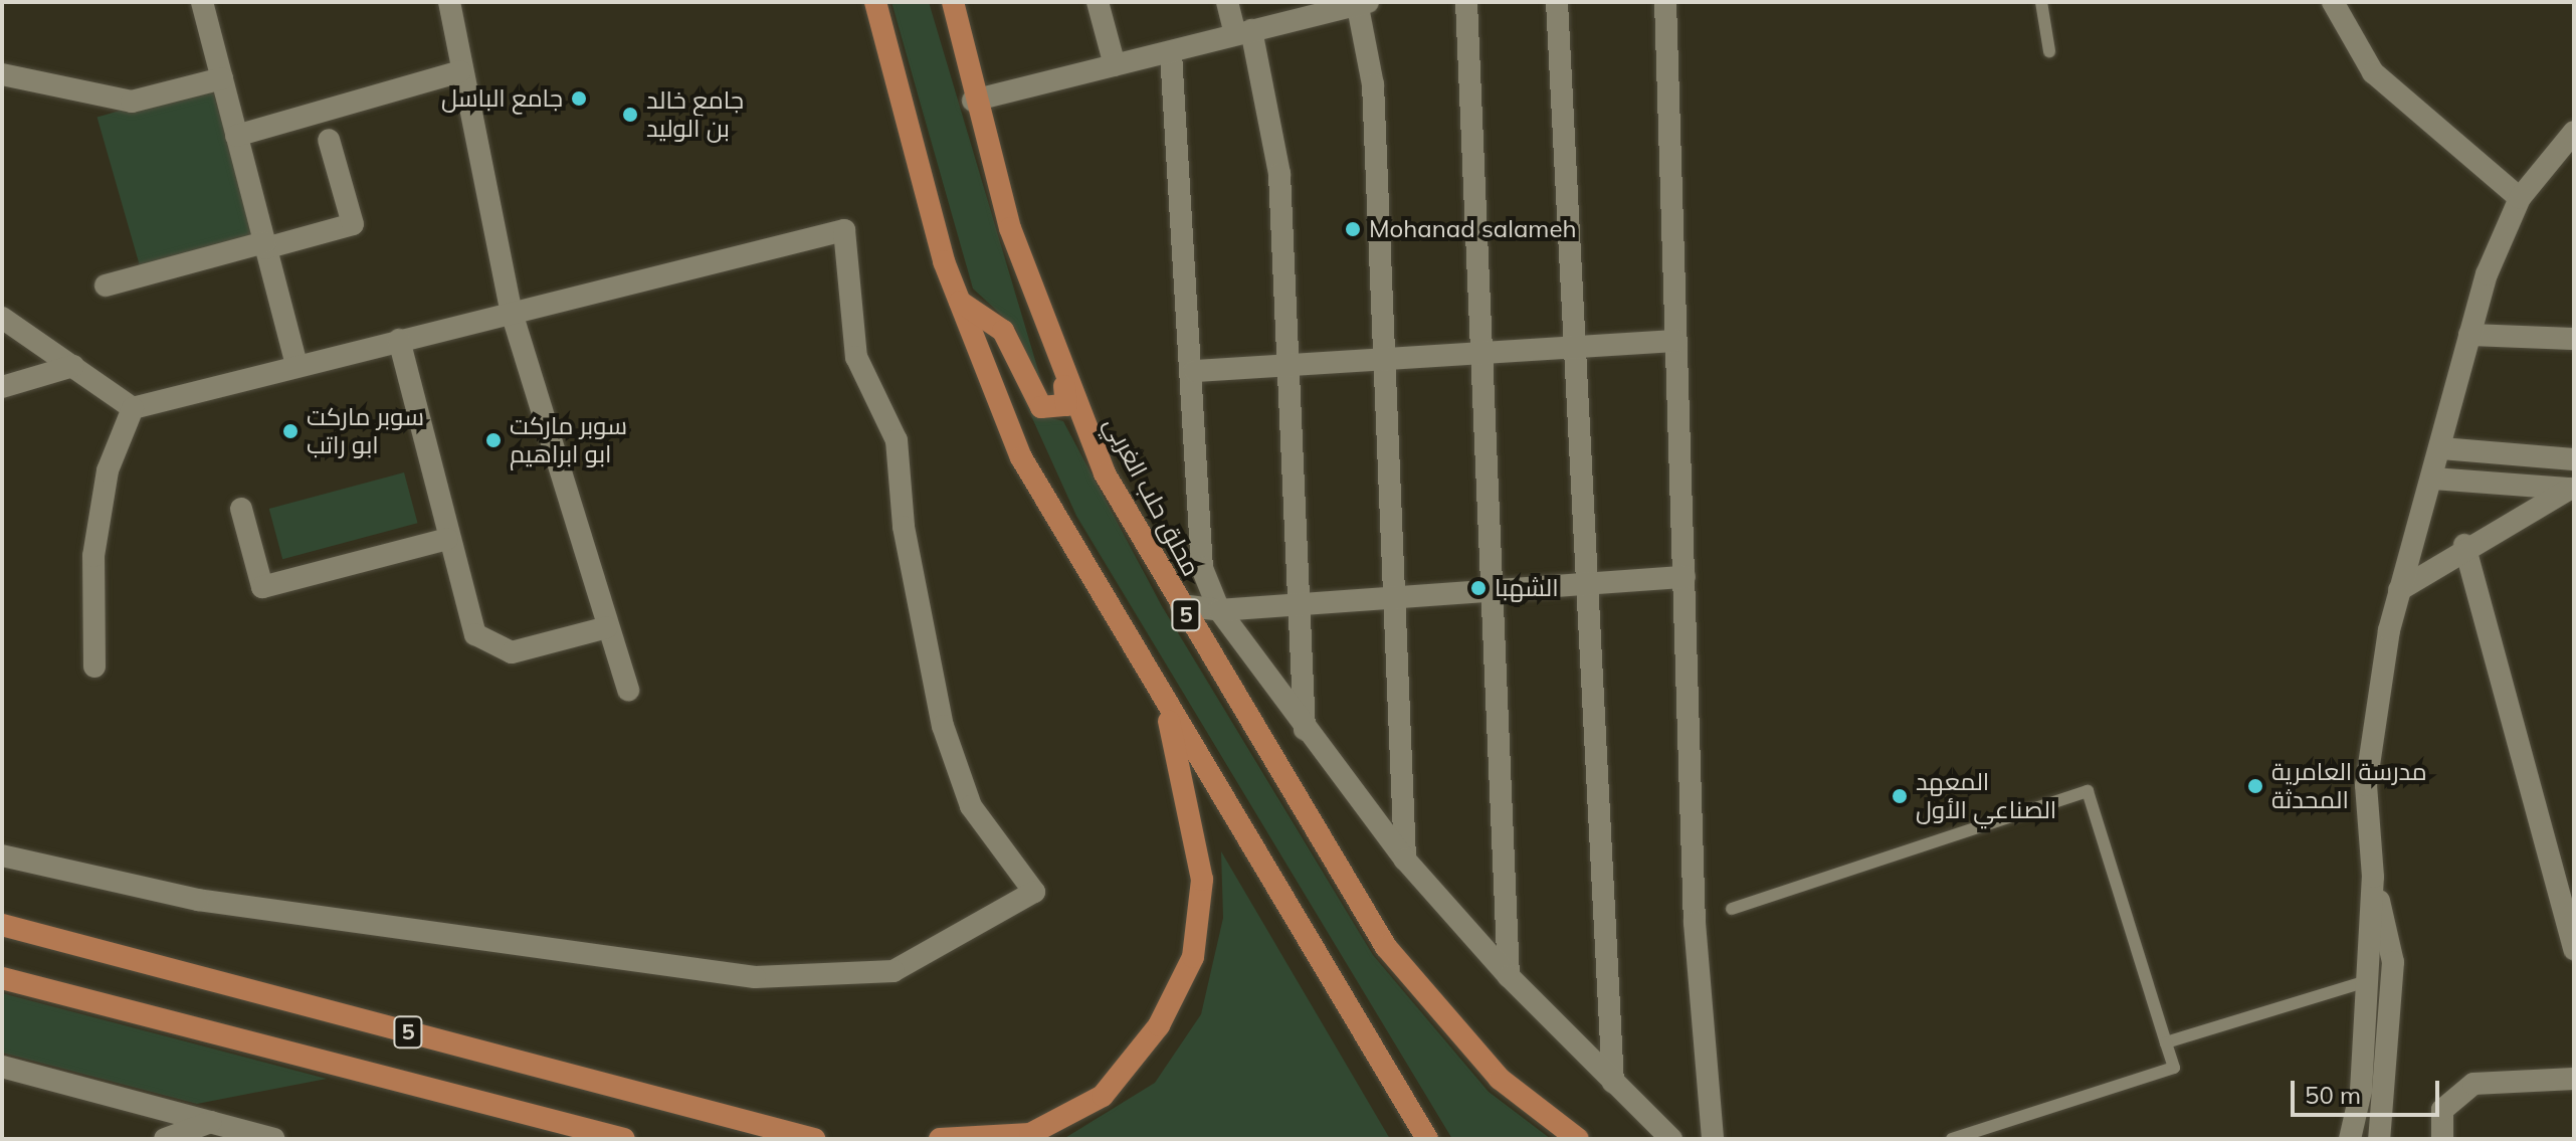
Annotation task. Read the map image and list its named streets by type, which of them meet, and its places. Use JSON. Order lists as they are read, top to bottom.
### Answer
{
  "streets": {
    "highway": ["محلق حلب الغربي", "5"]
  },
  "places": [
    "جامع الباسل",
    "جامع خالد بن الوليد",
    "Mohanad salameh",
    "سوبر ماركت ابو راتب",
    "سوبر ماركت ابو ابراهيم",
    "الشهبا",
    "مدرسة العامرية المحدثة",
    "المعهد الصناعي الأول"
  ],
  "scale_bar": "50 m"
}
